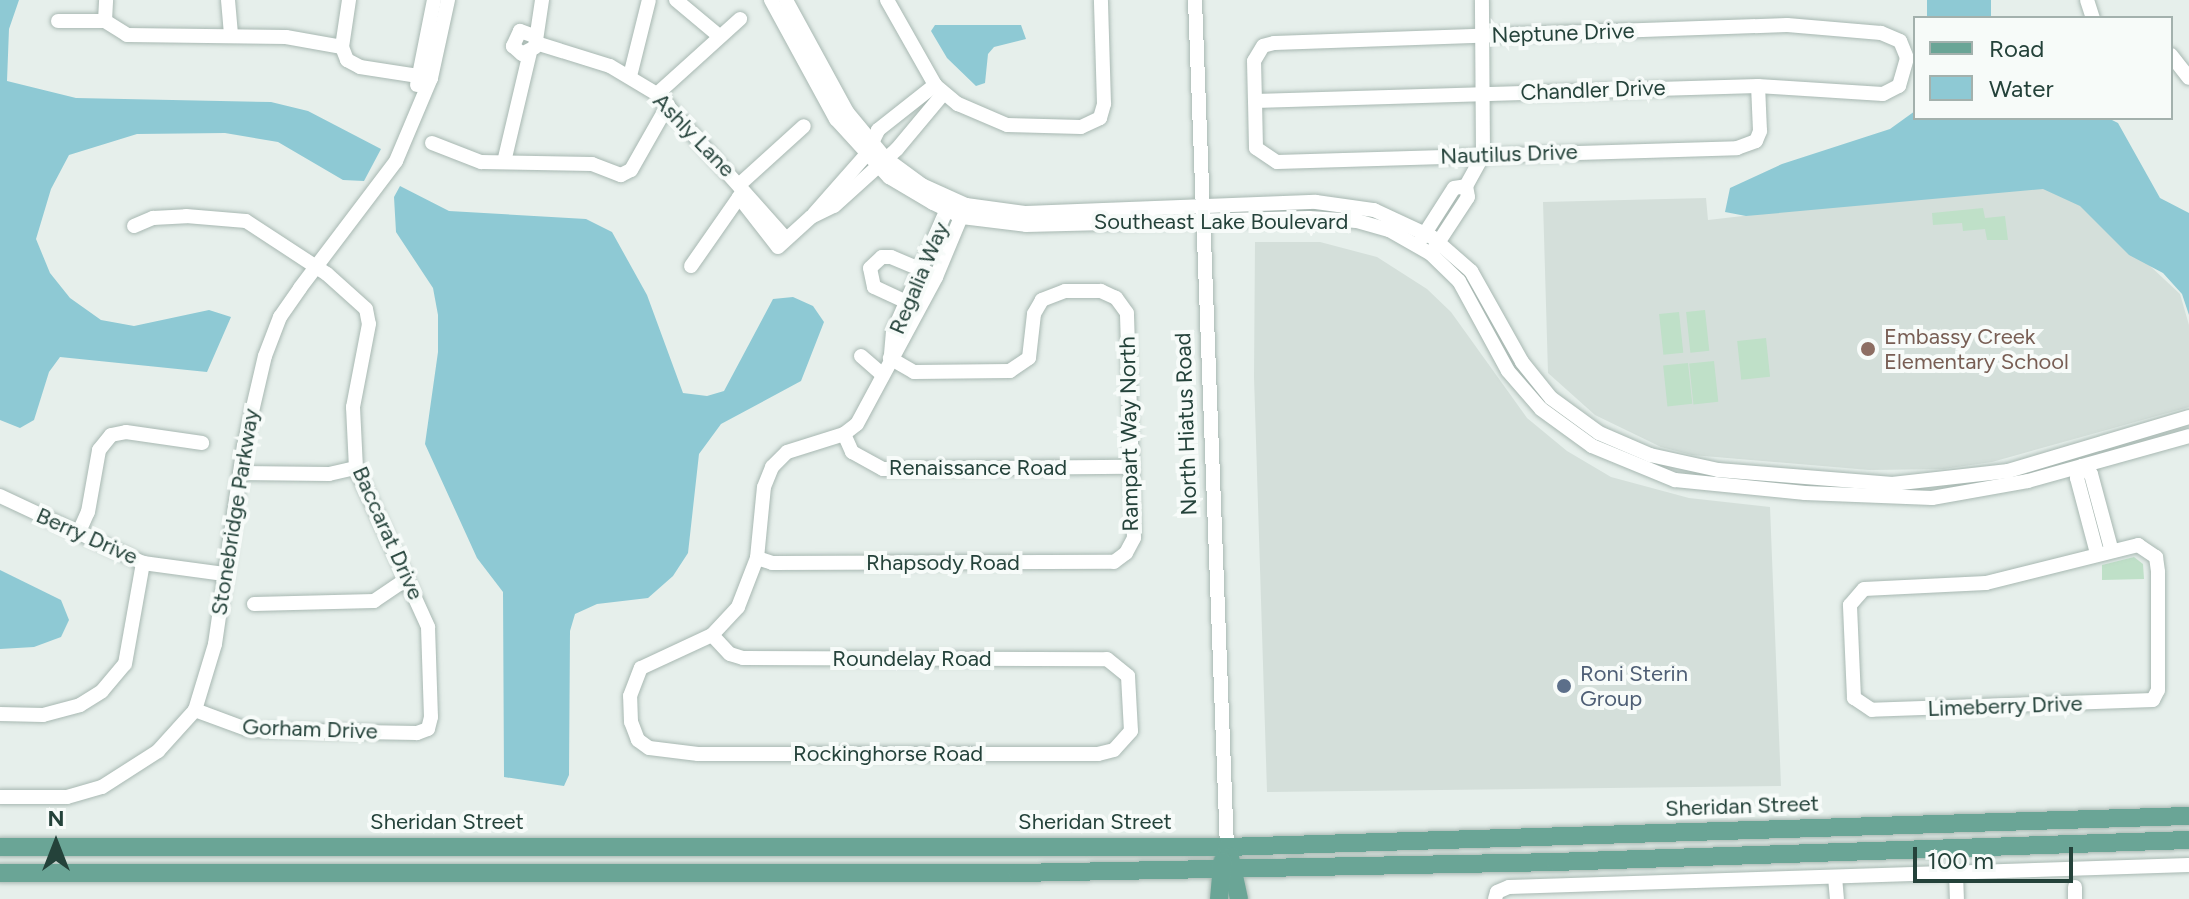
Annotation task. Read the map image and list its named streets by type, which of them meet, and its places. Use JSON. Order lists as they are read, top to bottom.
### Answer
{
  "streets": {
    "main road": ["North Hiatus Road", "Sheridan Street"],
    "street": [
      "Neptune Drive",
      "Chandler Drive",
      "Ashly Lane",
      "Nautilus Drive",
      "Southeast Lake Boulevard",
      "Regalia Way",
      "Rampart Way North",
      "Renaissance Road",
      "Stonebridge Parkway",
      "Baccarat Drive",
      "Berry Drive",
      "Rhapsody Road",
      "Roundelay Road",
      "Limeberry Drive",
      "Gorham Drive",
      "Rockinghorse Road"
    ]
  },
  "crossings": [
    ["Neptune Drive", "Chandler Drive"],
    ["Neptune Drive", "Nautilus Drive"],
    ["Chandler Drive", "Nautilus Drive"],
    ["Ashly Lane", "Southeast Lake Boulevard"],
    ["Southeast Lake Boulevard", "Regalia Way"],
    ["Southeast Lake Boulevard", "North Hiatus Road"],
    ["Regalia Way", "Rampart Way North"],
    ["Regalia Way", "Renaissance Road"],
    ["North Hiatus Road", "Sheridan Street"],
    ["Rampart Way North", "Renaissance Road"],
    ["Rampart Way North", "Rhapsody Road"],
    ["Stonebridge Parkway", "Baccarat Drive"],
    ["Stonebridge Parkway", "Berry Drive"],
    ["Stonebridge Parkway", "Gorham Drive"],
    ["Baccarat Drive", "Gorham Drive"],
    ["Roundelay Road", "Rockinghorse Road"]
  ],
  "places": ["Embassy Creek Elementary School", "Roni Sterin Group"],
  "legend": ["Road", "Water"],
  "scale_bar": "100 m",
  "north": "top"
}
